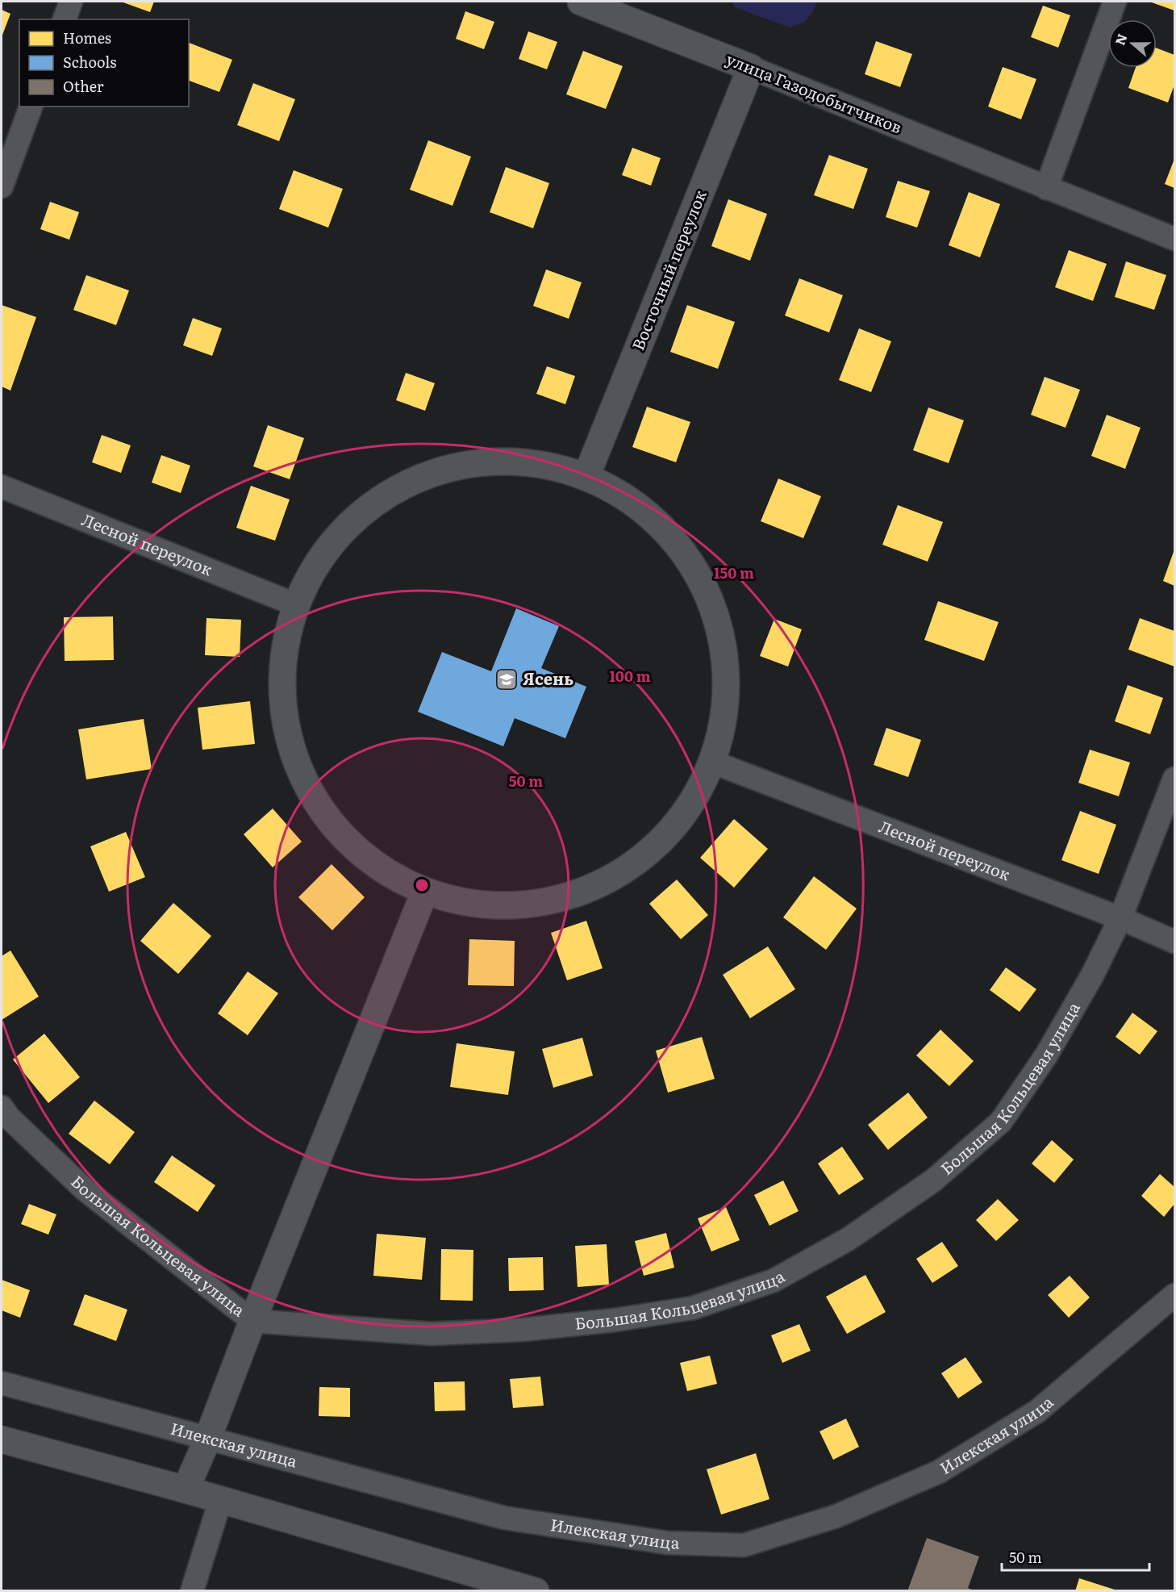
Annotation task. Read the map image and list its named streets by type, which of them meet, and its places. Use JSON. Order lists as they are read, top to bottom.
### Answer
{
  "streets": {
    "street": [
      "улица Газодобытчиков",
      "Восточный переулок",
      "Лесной переулок",
      "Большая Кольцевая улица",
      "Илекская улица"
    ]
  },
  "crossings": [
    ["улица Газодобытчиков", "Восточный переулок"],
    ["Лесной переулок", "Большая Кольцевая улица"]
  ],
  "places": {
    "school or university": ["Ясень"]
  },
  "legend": ["Homes", "Schools", "Other"],
  "scale_bar": "50 m",
  "north": "left",
  "rings": ["150 m", "100 m", "50 m"]
}
